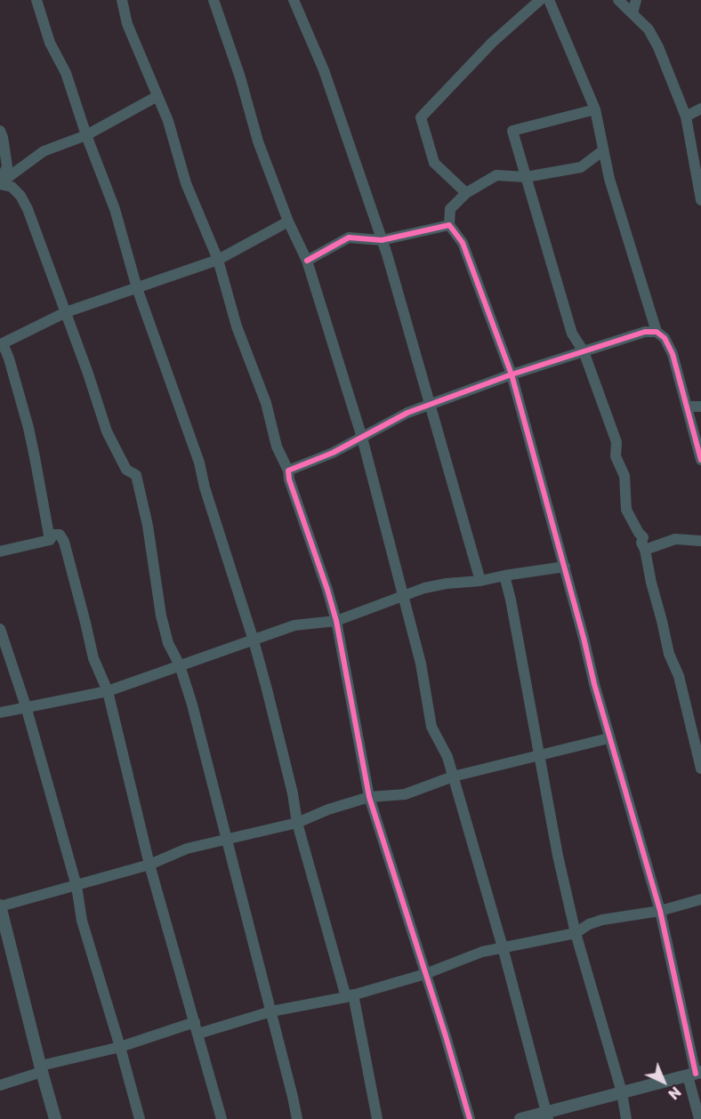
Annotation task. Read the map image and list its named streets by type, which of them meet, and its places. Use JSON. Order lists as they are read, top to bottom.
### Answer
{
  "north": "bottom right"
}
